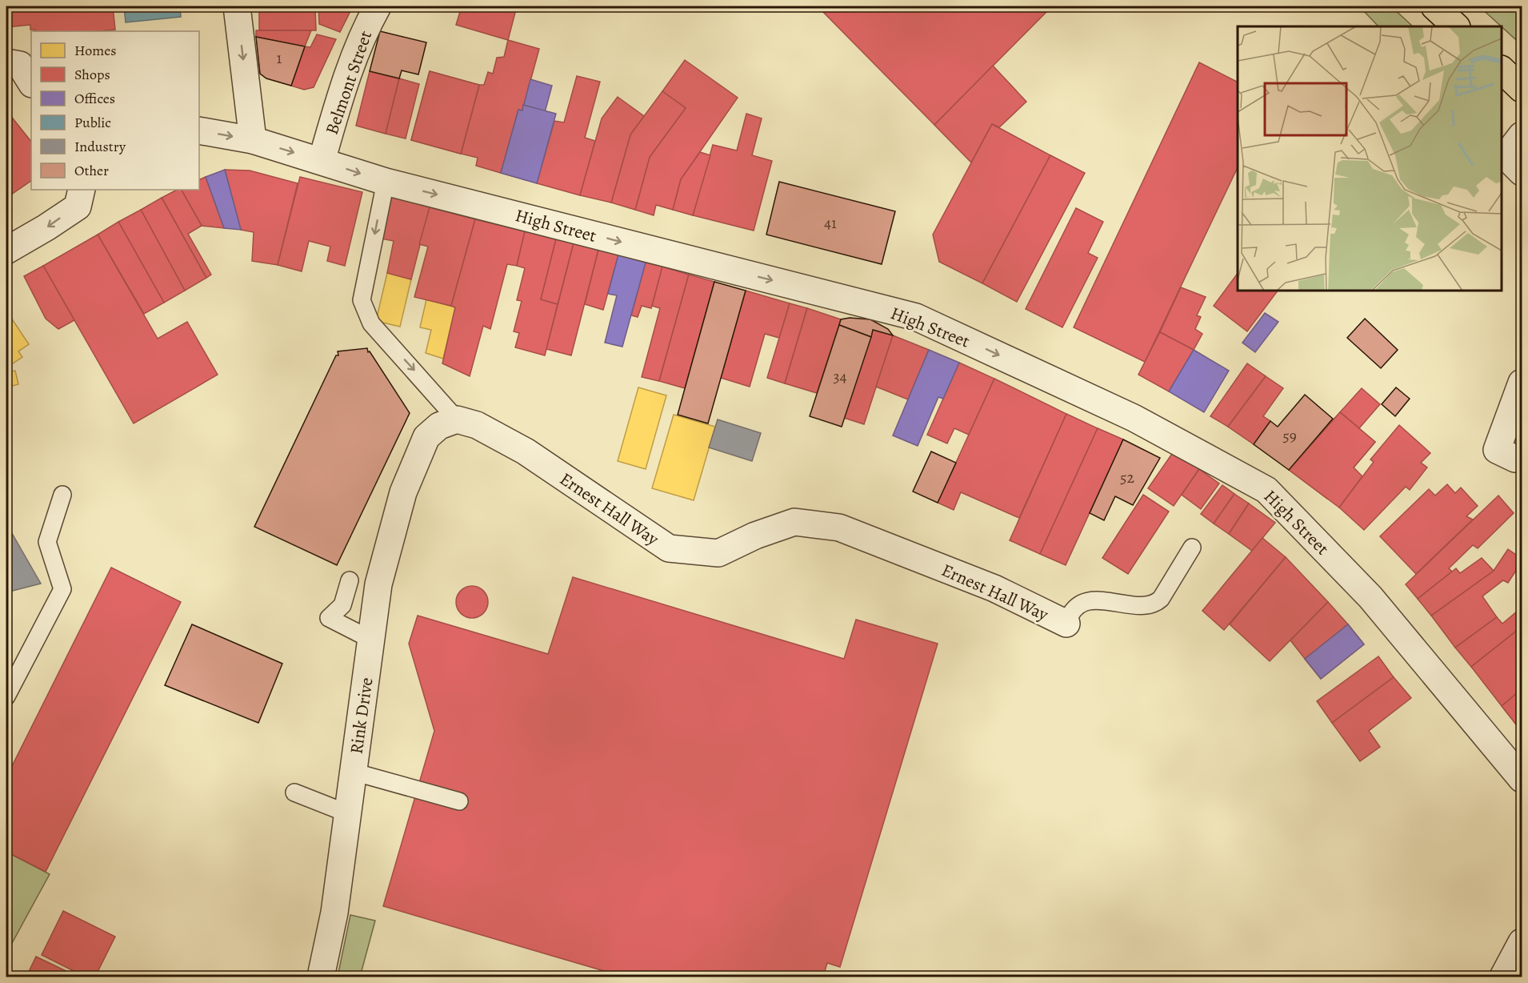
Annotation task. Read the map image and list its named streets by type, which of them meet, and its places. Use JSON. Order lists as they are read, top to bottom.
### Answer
{
  "streets": {
    "street": [
      "Belmont Street",
      "High Street",
      "Ernest Hall Way",
      "Rink Drive"
    ]
  },
  "crossings": [
    ["Belmont Street", "High Street"],
    ["Ernest Hall Way", "Rink Drive"]
  ],
  "one_way": ["High Street"],
  "house_numbers": [
    "1",
    "41",
    "34",
    "59",
    "52"
  ],
  "legend": [
    "Homes",
    "Shops",
    "Offices",
    "Public",
    "Industry",
    "Other"
  ]
}
